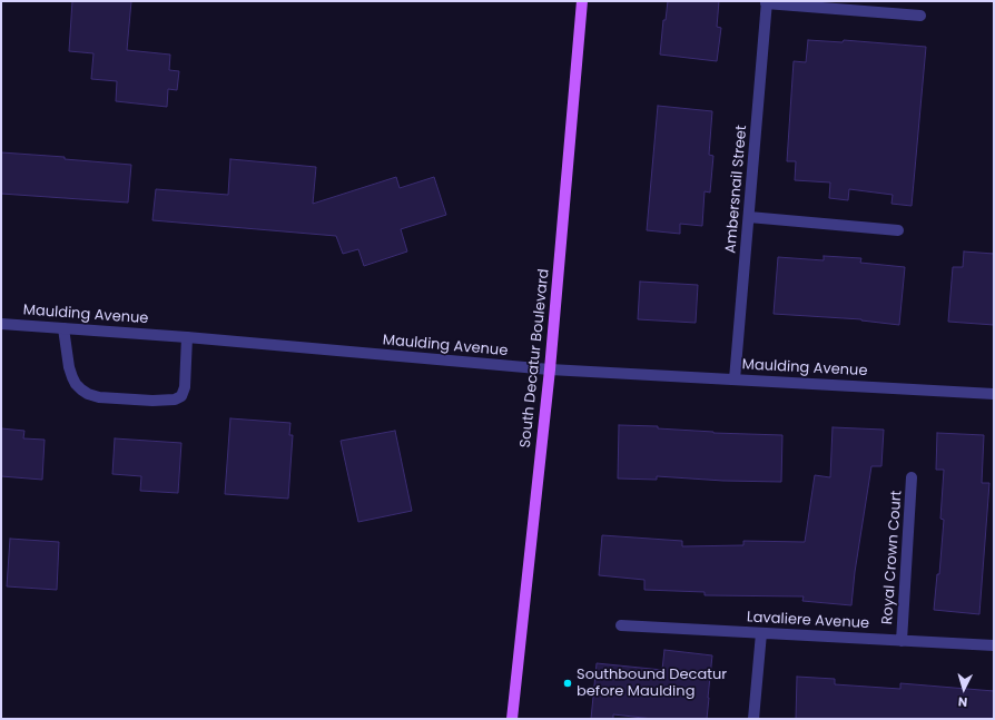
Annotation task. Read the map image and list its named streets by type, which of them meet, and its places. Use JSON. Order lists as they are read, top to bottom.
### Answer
{
  "streets": {
    "main road": ["South Decatur Boulevard"],
    "street": [
      "Ambersnail Street",
      "Maulding Avenue",
      "Royal Crown Court",
      "Lavaliere Avenue"
    ]
  },
  "crossings": [
    ["Ambersnail Street", "Maulding Avenue"],
    ["Maulding Avenue", "South Decatur Boulevard"],
    ["Royal Crown Court", "Lavaliere Avenue"]
  ],
  "places": ["Southbound Decatur before Maulding"],
  "north": "bottom"
}
